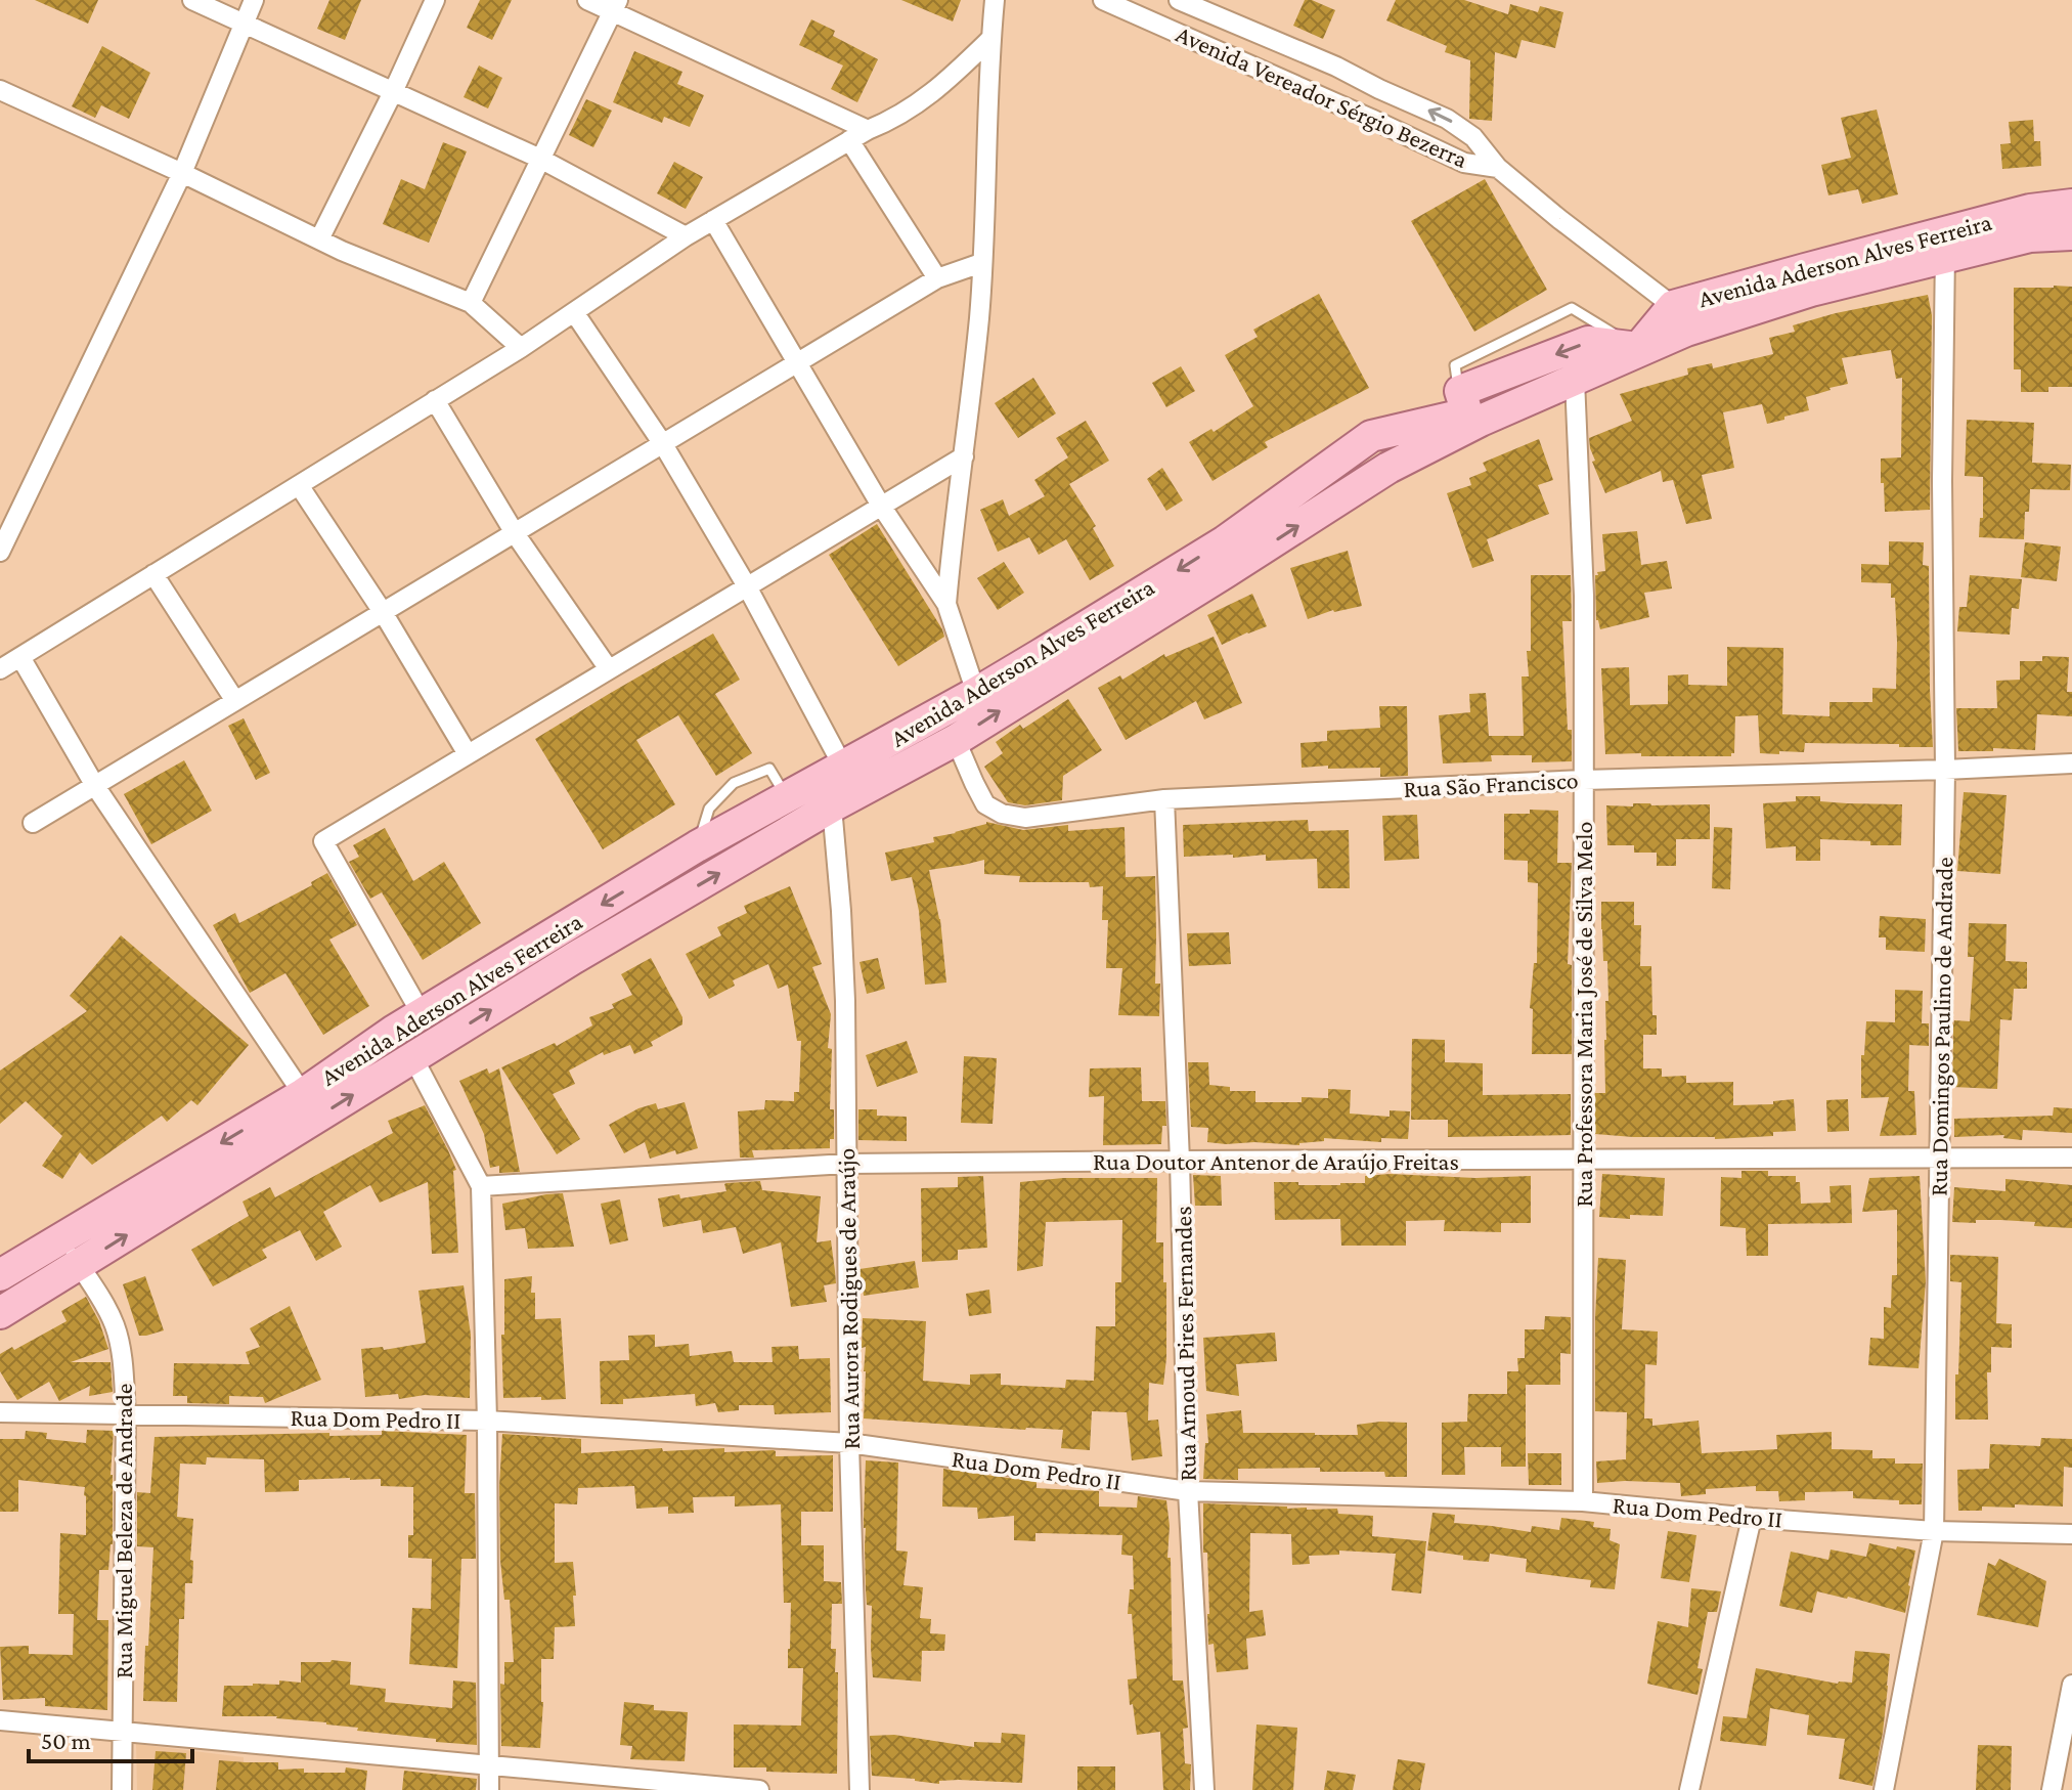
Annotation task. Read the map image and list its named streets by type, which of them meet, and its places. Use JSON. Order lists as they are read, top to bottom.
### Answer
{
  "streets": {
    "main road": ["Avenida Aderson Alves Ferreira"],
    "street": [
      "Avenida Vereador Sérgio Bezerra",
      "Rua São Francisco",
      "Rua Professora Maria José de Silva Melo",
      "Rua Domingos Paulino de Andrade",
      "Rua Doutor Antenor de Araújo Freitas",
      "Rua Aurora Rodigues de Araújo",
      "Rua Arnoud Pires Fernandes",
      "Rua Dom Pedro II",
      "Rua Miguel Beleza de Andrade"
    ]
  },
  "crossings": [
    ["Avenida Vereador Sérgio Bezerra", "Avenida Aderson Alves Ferreira"],
    ["Avenida Aderson Alves Ferreira", "Rua São Francisco"],
    ["Avenida Aderson Alves Ferreira", "Rua Professora Maria José de Silva Melo"],
    ["Avenida Aderson Alves Ferreira", "Rua Domingos Paulino de Andrade"],
    ["Avenida Aderson Alves Ferreira", "Rua Aurora Rodigues de Araújo"],
    ["Avenida Aderson Alves Ferreira", "Rua Miguel Beleza de Andrade"],
    ["Rua São Francisco", "Rua Professora Maria José de Silva Melo"],
    ["Rua São Francisco", "Rua Domingos Paulino de Andrade"],
    ["Rua São Francisco", "Rua Arnoud Pires Fernandes"],
    ["Rua Professora Maria José de Silva Melo", "Rua Doutor Antenor de Araújo Freitas"],
    ["Rua Professora Maria José de Silva Melo", "Rua Dom Pedro II"],
    ["Rua Domingos Paulino de Andrade", "Rua Doutor Antenor de Araújo Freitas"],
    ["Rua Domingos Paulino de Andrade", "Rua Dom Pedro II"],
    ["Rua Doutor Antenor de Araújo Freitas", "Rua Aurora Rodigues de Araújo"],
    ["Rua Doutor Antenor de Araújo Freitas", "Rua Arnoud Pires Fernandes"],
    ["Rua Aurora Rodigues de Araújo", "Rua Dom Pedro II"],
    ["Rua Arnoud Pires Fernandes", "Rua Dom Pedro II"],
    ["Rua Dom Pedro II", "Rua Miguel Beleza de Andrade"]
  ],
  "scale_bar": "50 m"
}
